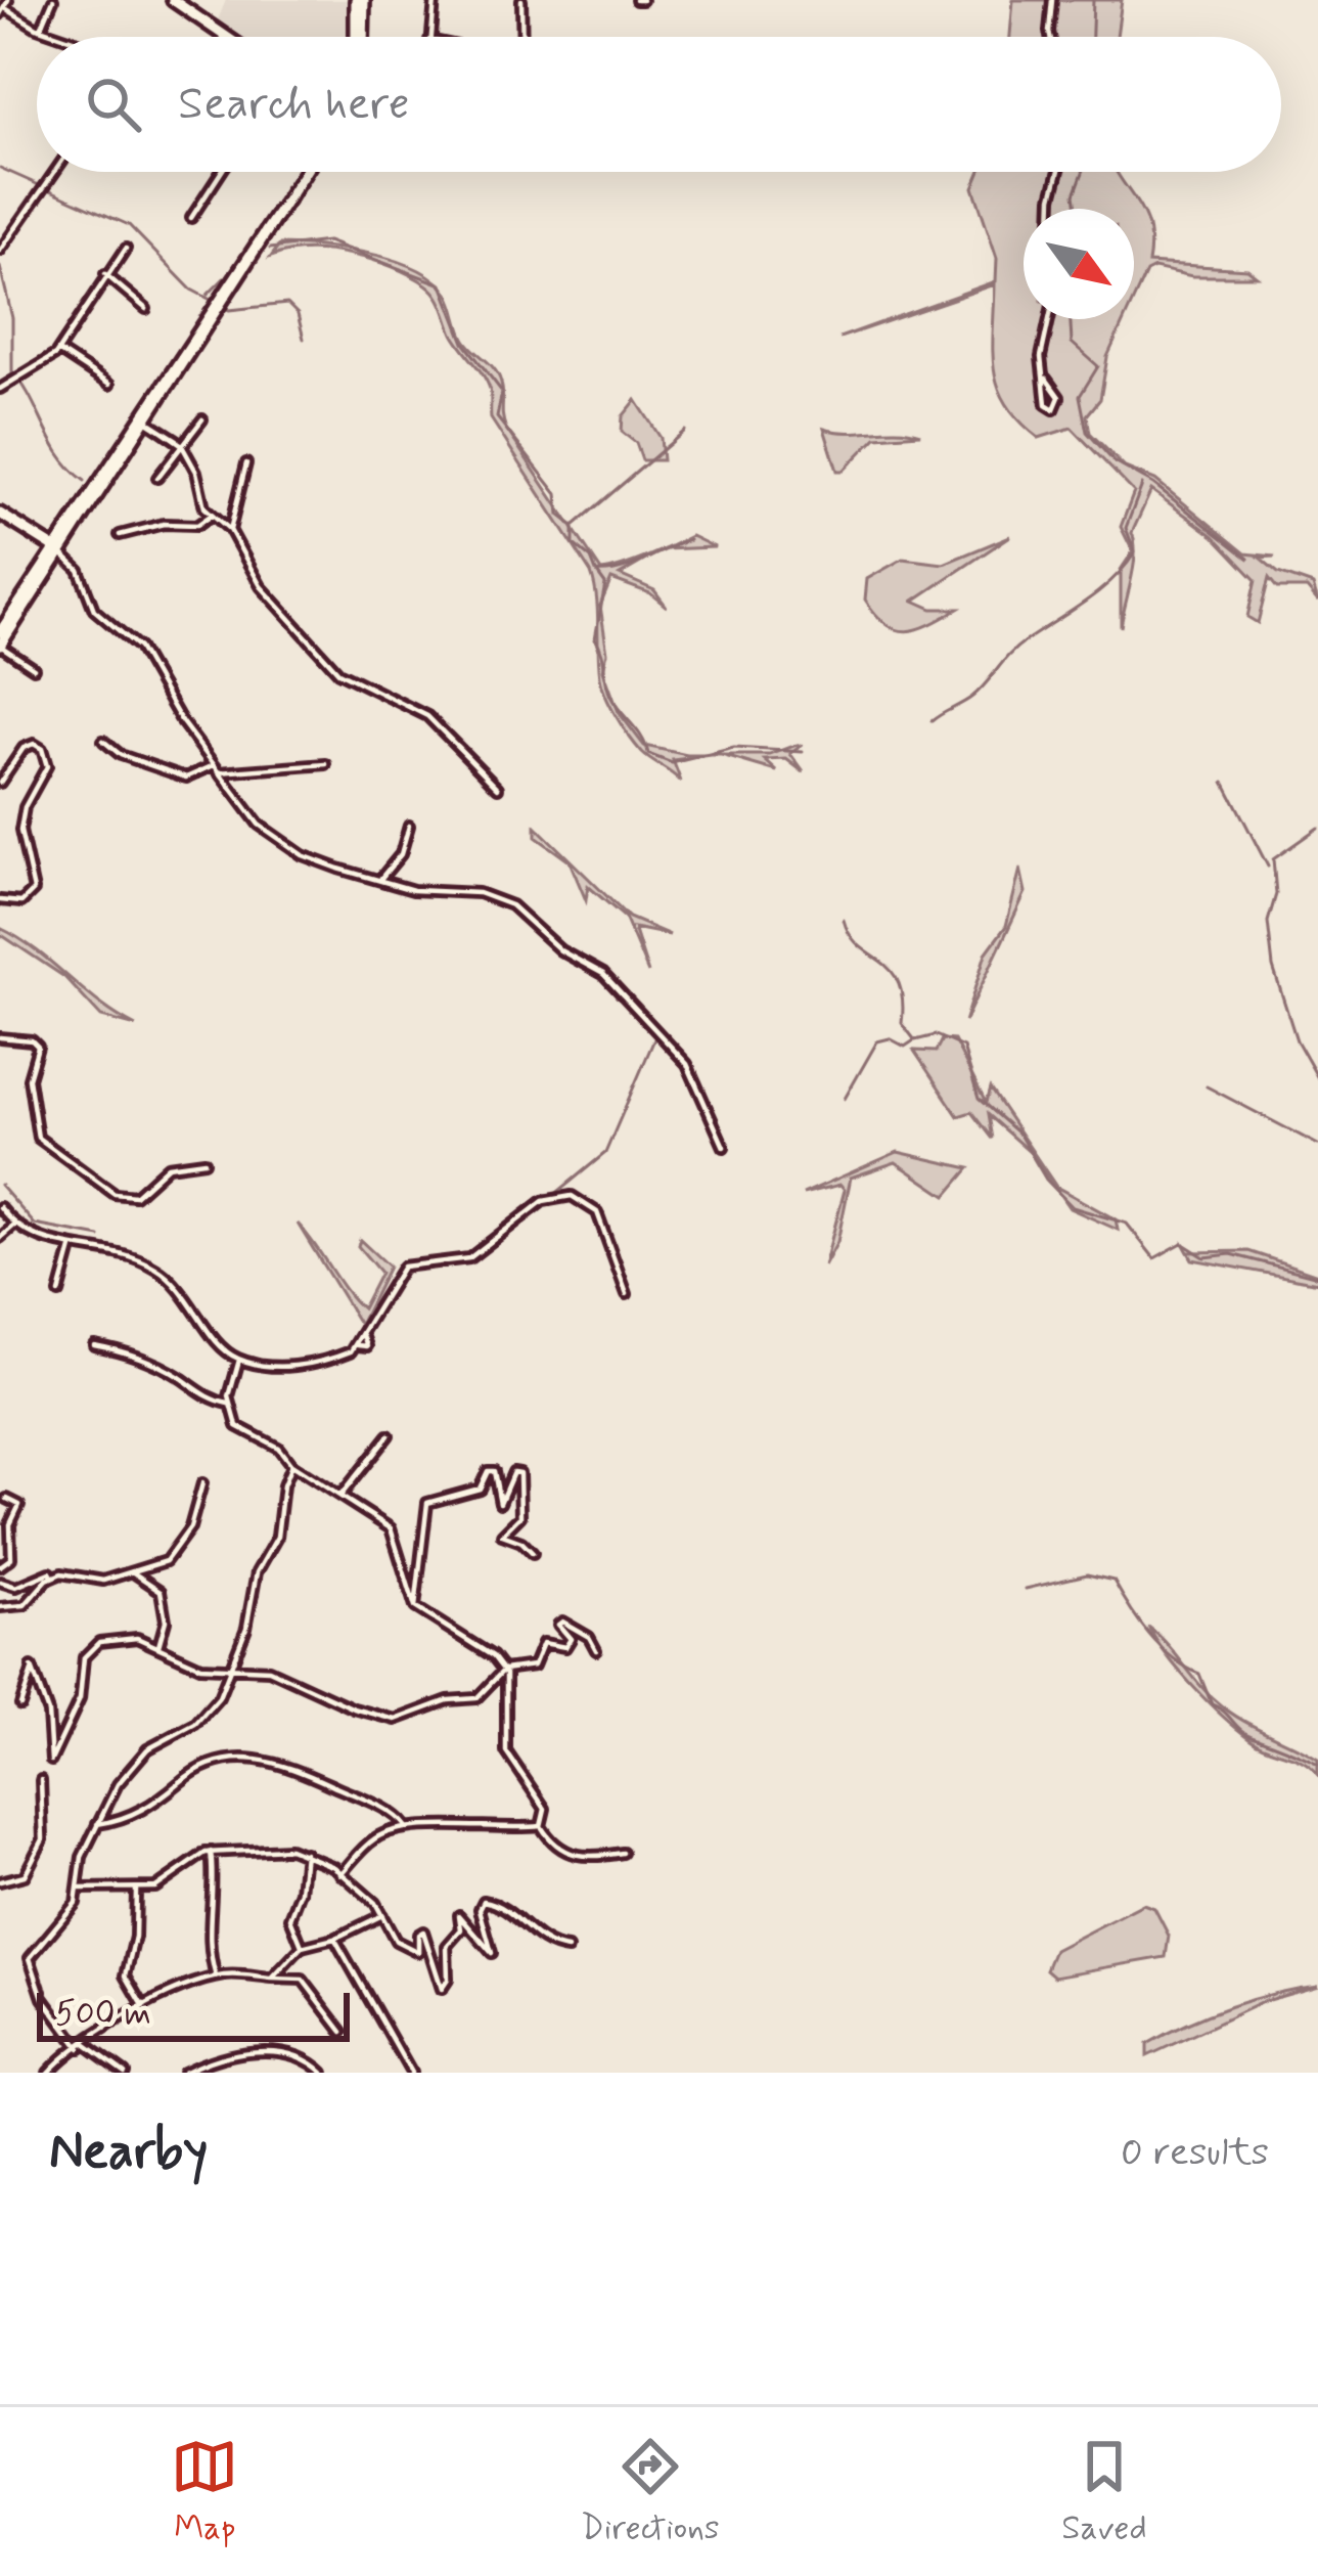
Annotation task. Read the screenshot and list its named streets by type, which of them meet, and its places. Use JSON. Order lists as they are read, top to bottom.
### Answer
{
  "scale_bar": "500 m",
  "north": "bottom right",
  "page": {
    "search": "Search here",
    "scale": "500 m",
    "heading": ["Nearby", "0 results"],
    "nav": ["Map", "Directions", "Saved"]
  }
}
